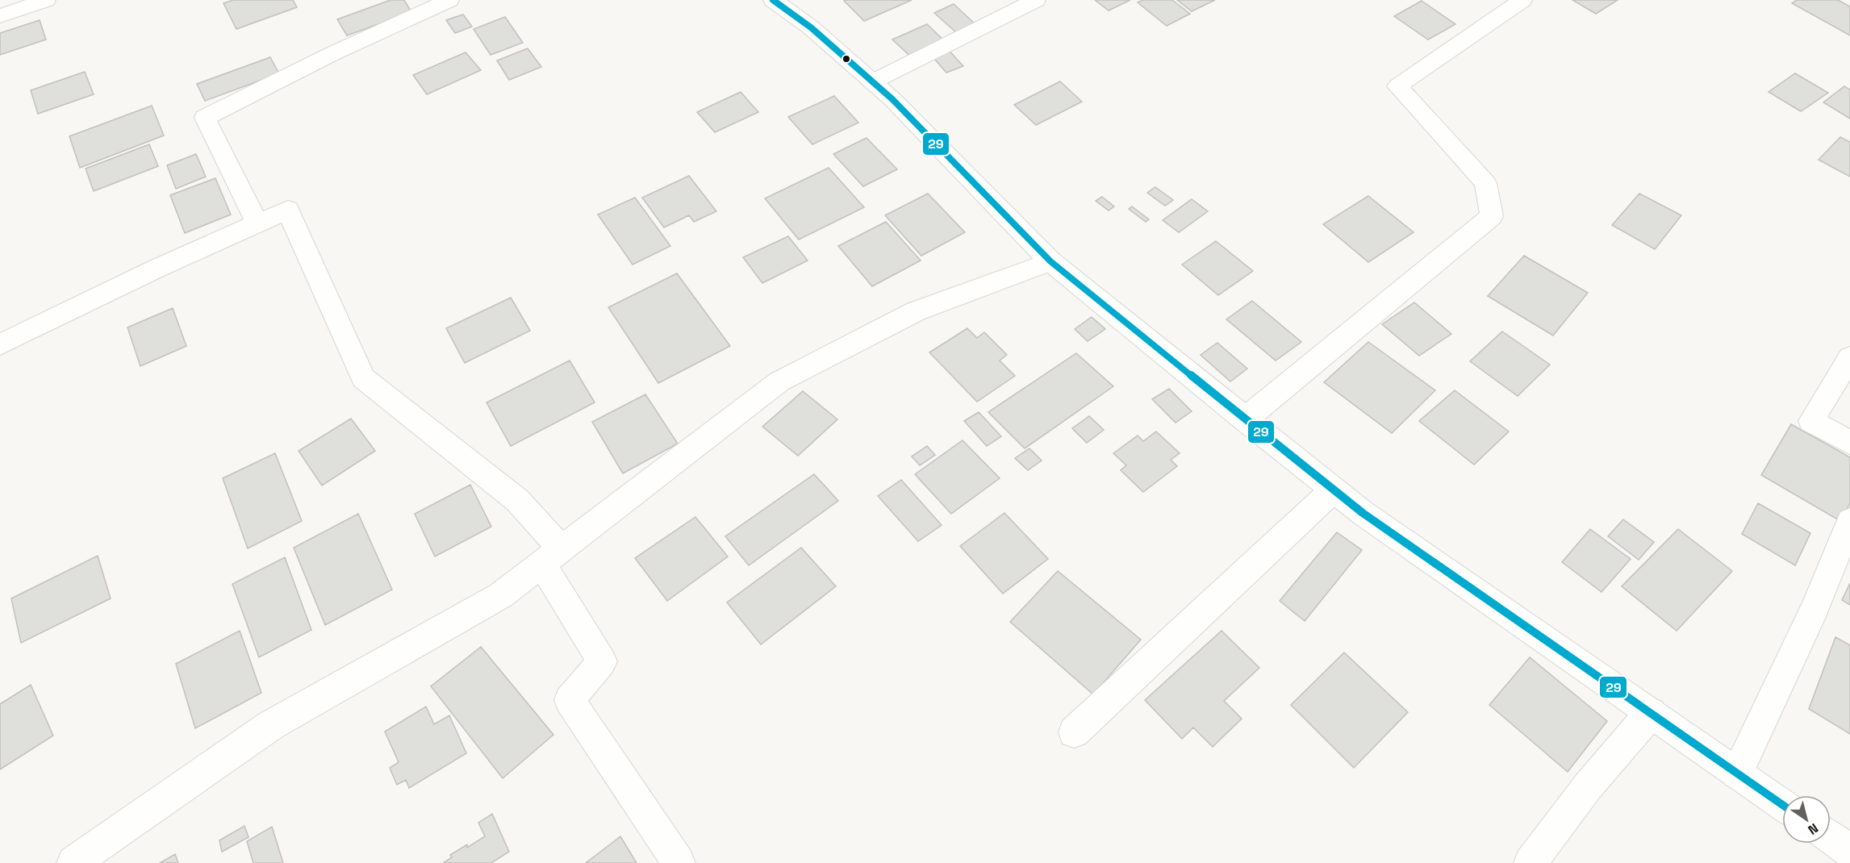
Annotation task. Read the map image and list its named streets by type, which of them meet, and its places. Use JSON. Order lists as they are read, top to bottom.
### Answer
{
  "lines": ["transit line 29"],
  "north": "bottom right"
}
